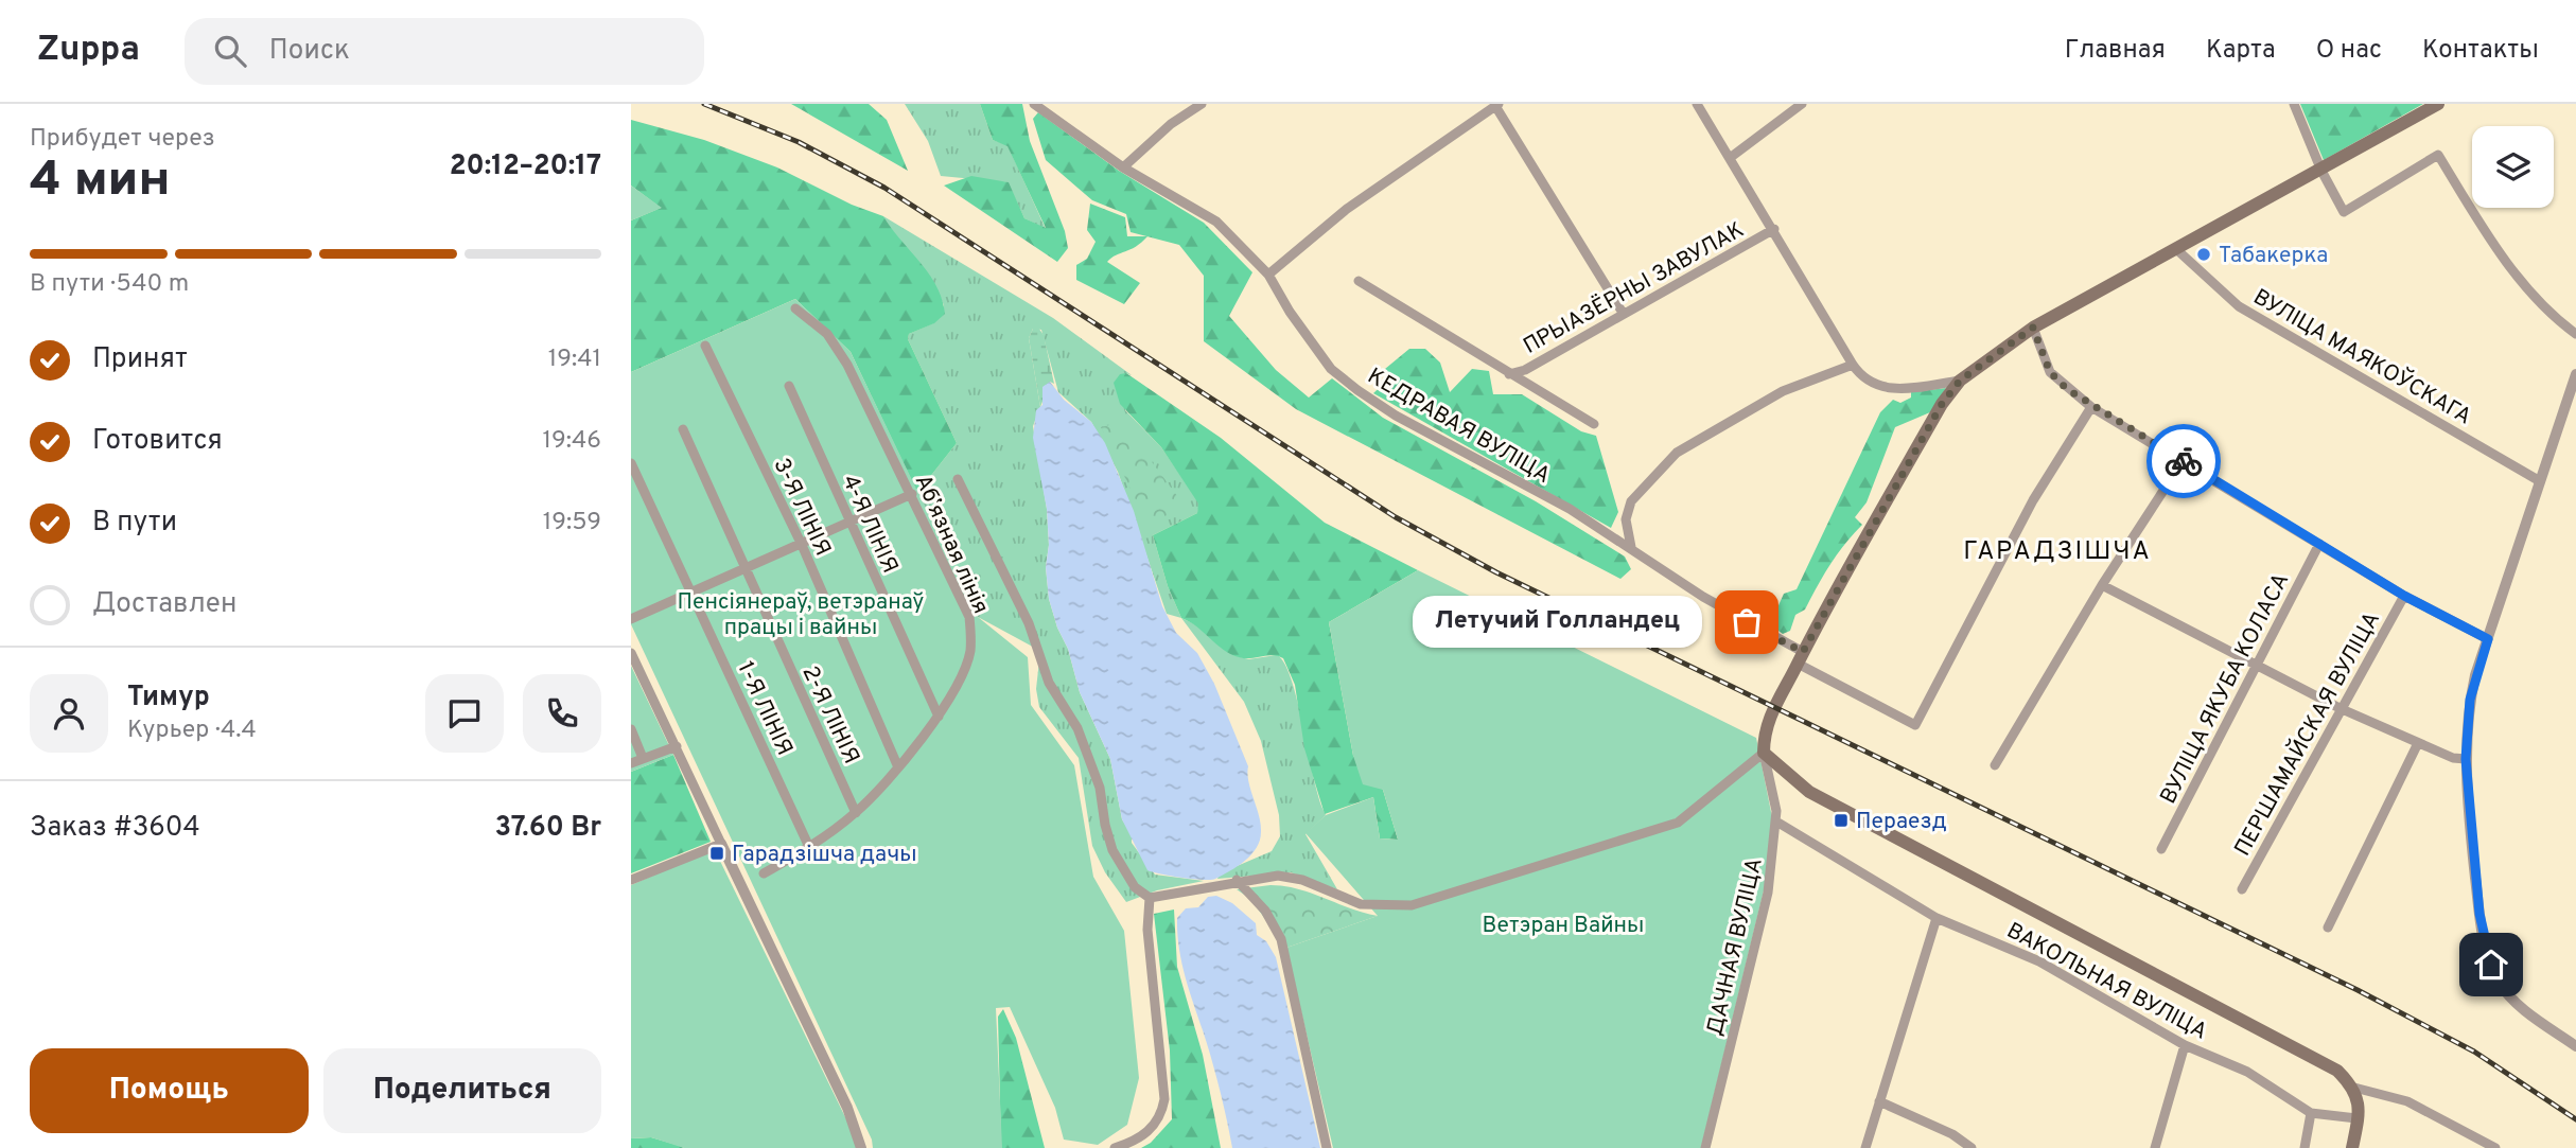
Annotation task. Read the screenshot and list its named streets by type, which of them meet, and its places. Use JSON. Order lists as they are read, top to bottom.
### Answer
{
  "streets": {
    "street": [
      "ПРЫАЗЁРНЫ ЗАВУЛАК",
      "ВУЛІЦА МАЯКОЎСКАГА",
      "КЕДРАВАЯ ВУЛІЦА",
      "3-Я ЛІНІЯ",
      "4-Я ЛІНІЯ",
      "Абʼязная лінія",
      "ВУЛІЦА ЯКУБА КОЛАСА",
      "1-Я ЛІНІЯ",
      "2-Я ЛІНІЯ",
      "ПЕРШАМАЙСКАЯ ВУЛІЦА",
      "ДАЧНАЯ ВУЛІЦА",
      "ВАКОЛЬНАЯ ВУЛІЦА"
    ]
  },
  "crossings": [
    ["3-Я ЛІНІЯ", "Абʼязная лінія"],
    ["4-Я ЛІНІЯ", "Абʼязная лінія"],
    ["Абʼязная лінія", "1-Я ЛІНІЯ"],
    ["Абʼязная лінія", "2-Я ЛІНІЯ"],
    ["ДАЧНАЯ ВУЛІЦА", "ВАКОЛЬНАЯ ВУЛІЦА"]
  ],
  "districts": ["ГАРАДЗІШЧА"],
  "parks": ["Пенсіянераў, ветэранаў працы і вайны", "Ветэран Вайны"],
  "places": {
    "other": ["Табакерка", "Летучий Голландец"],
    "transit": ["Пераезд", "Гарадзішча дачы"]
  },
  "page": {
    "header": "Zuppa",
    "search": "Поиск",
    "nav": [
      "Главная",
      "Карта",
      "О нас",
      "Контакты"
    ],
    "heading": ["4 мин", "Прибудет через", "20:12–20:17"],
    "panel": [
      "Тимур",
      "Курьер · 4.4",
      "Заказ #3604",
      "37.60 Br"
    ],
    "bar": "В пути · 540 m",
    "list": [
      ["Принят", "19:41"],
      ["Готовится", "19:46"],
      ["В пути", "19:59"],
      "Доставлен"
    ],
    "bubble": "Летучий Голландец",
    "buttons": ["Помощь", "Поделиться"]
  }
}
